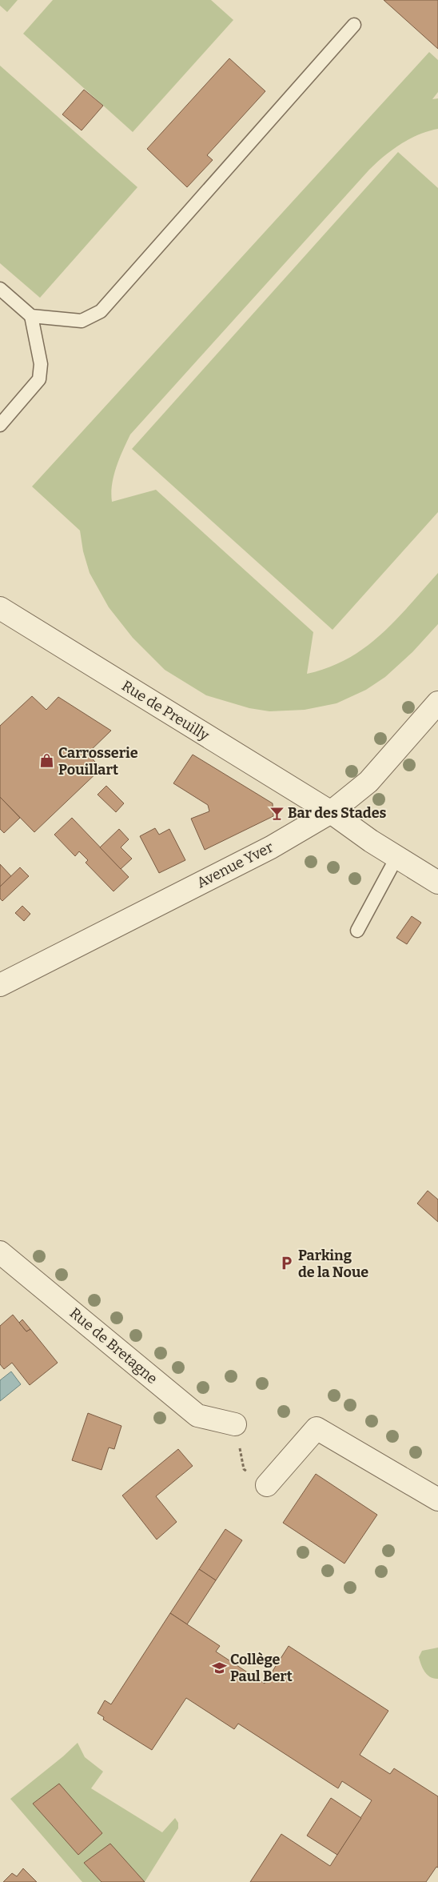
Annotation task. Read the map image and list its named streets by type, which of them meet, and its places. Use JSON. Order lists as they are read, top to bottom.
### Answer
{
  "streets": {
    "street": ["Rue de Preuilly", "Avenue Yver", "Rue de Bretagne"]
  },
  "crossings": [
    ["Rue de Preuilly", "Avenue Yver"]
  ],
  "places": {
    "shop": ["Carrosserie Pouillart"],
    "bar": ["Bar des Stades"],
    "parking": ["Parking de la Noue"],
    "school or university": ["Collège Paul Bert"]
  }
}
